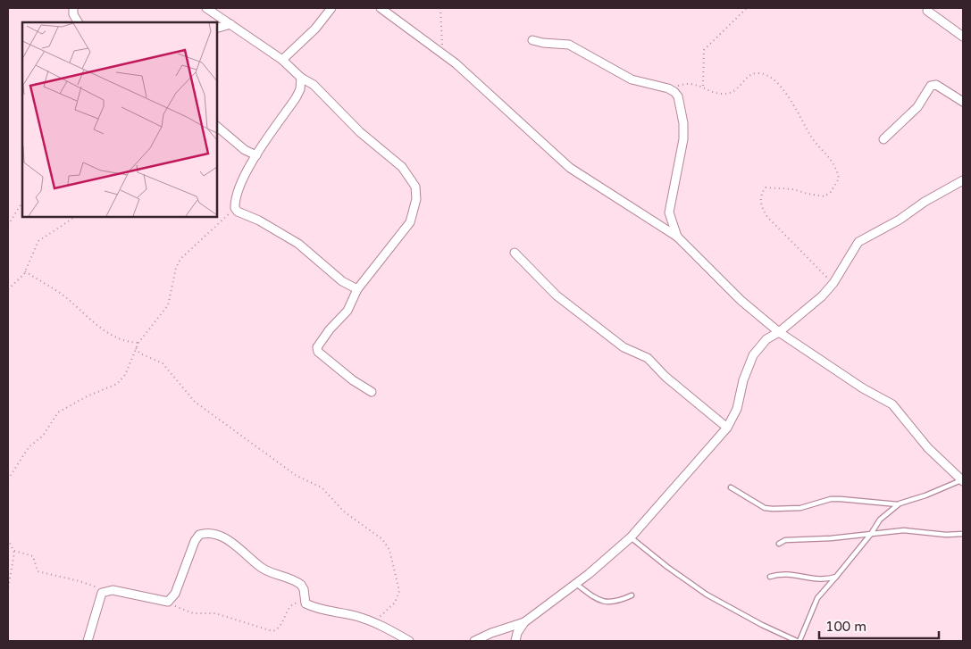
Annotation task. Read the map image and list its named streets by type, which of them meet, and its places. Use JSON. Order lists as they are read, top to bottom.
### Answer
{
  "scale_bar": "100 m"
}
